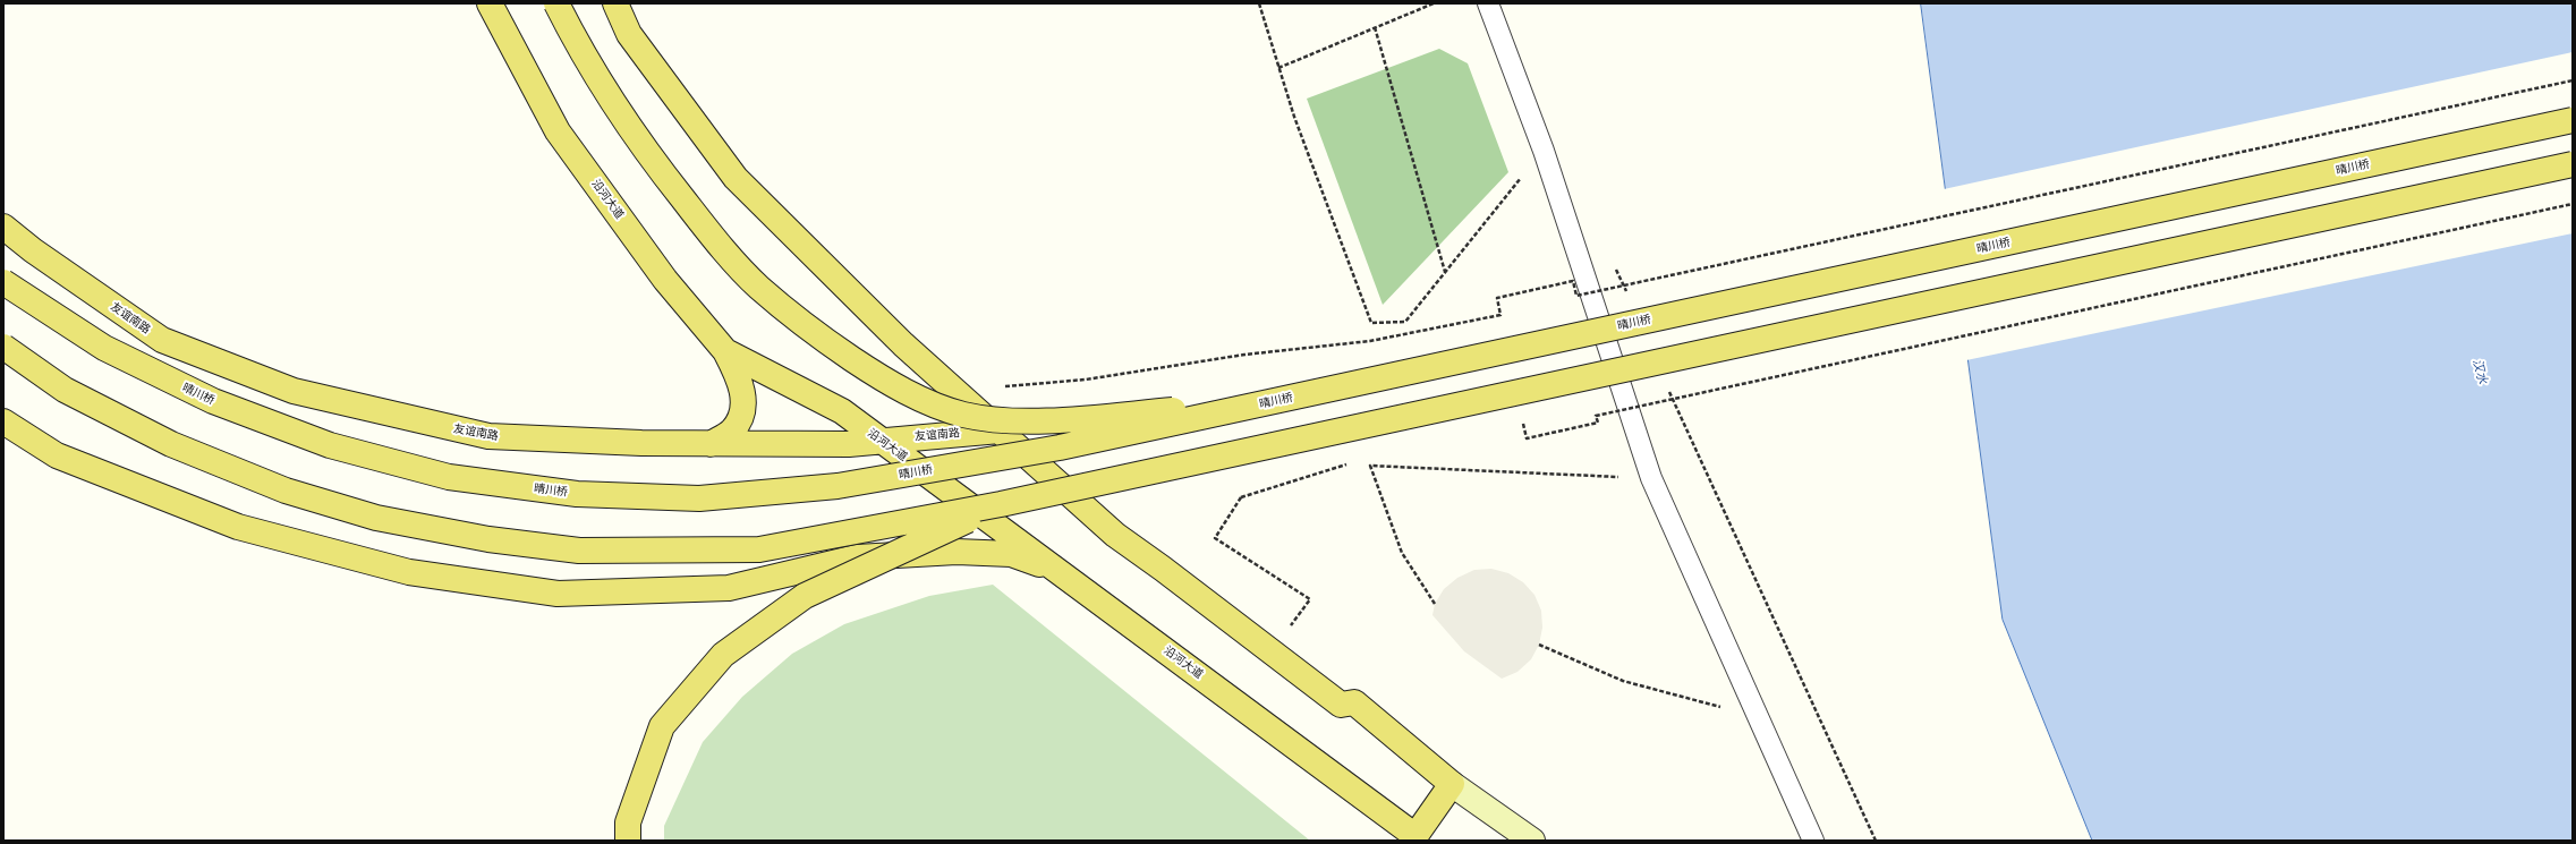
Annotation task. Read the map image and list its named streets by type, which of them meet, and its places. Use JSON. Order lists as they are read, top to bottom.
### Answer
{
  "streets": {
    "main road": ["晴川桥", "沿河大道", "友谊南路"]
  },
  "crossings": [
    ["沿河大道", "友谊南路"]
  ],
  "water": ["汉水"]
}
